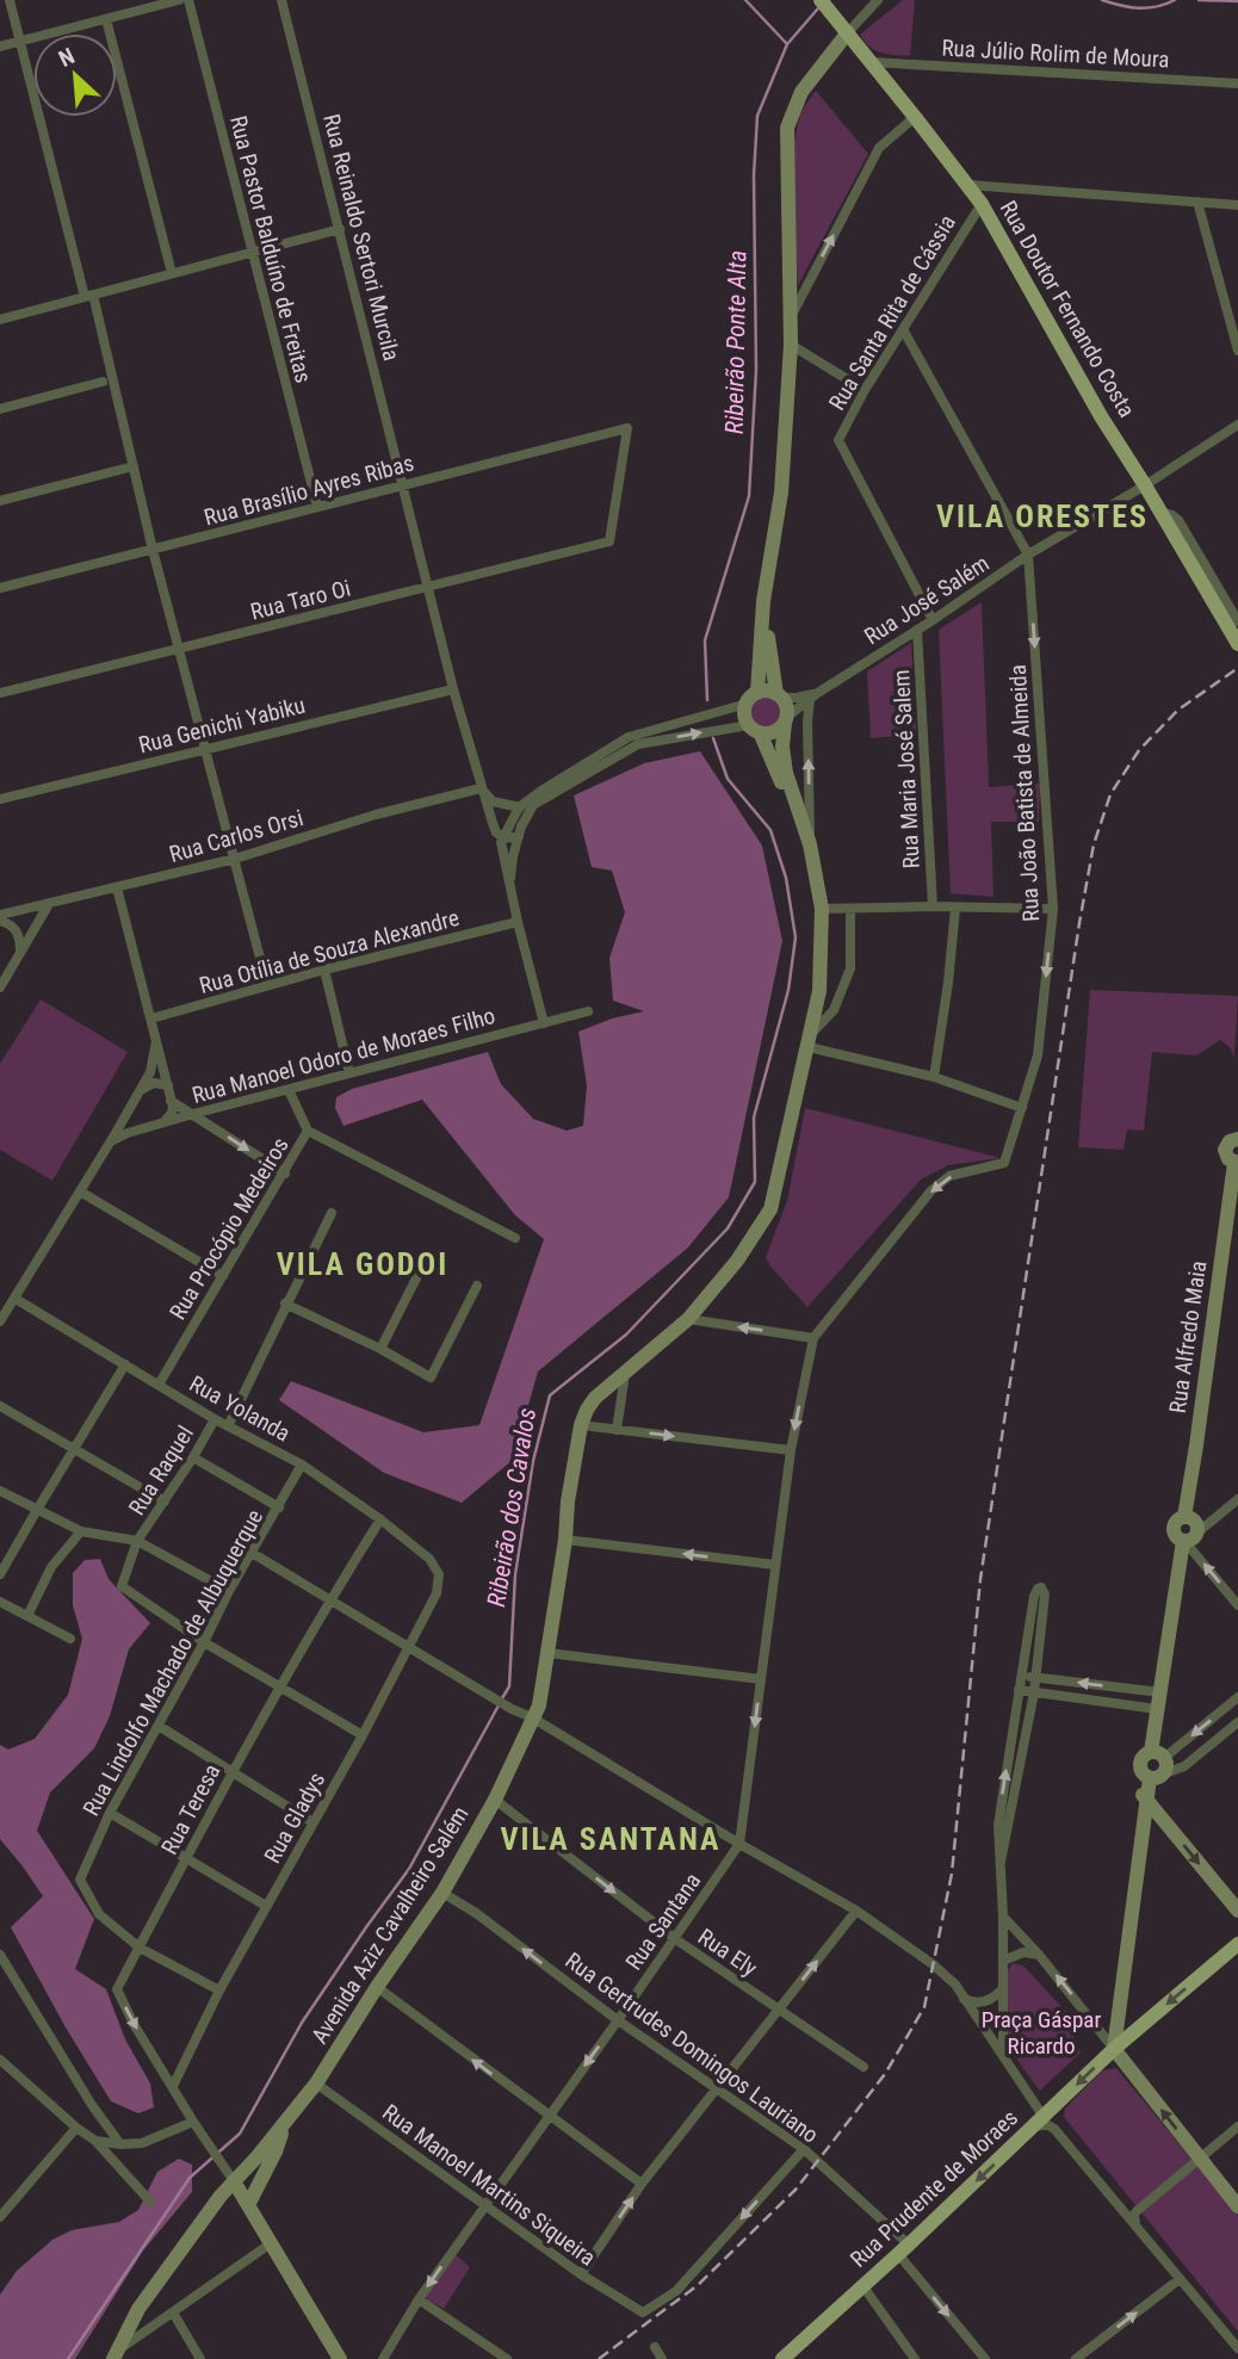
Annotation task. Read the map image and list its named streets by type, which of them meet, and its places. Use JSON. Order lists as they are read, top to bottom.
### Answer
{
  "streets": {
    "main road": [
      "Rua Doutor Fernando Costa",
      "Rua Alfredo Maia",
      "Avenida Aziz Cavalheiro Salém",
      "Rua Prudente de Moraes"
    ],
    "street": [
      "Rua Júlio Rolim de Moura",
      "Rua Reinaldo Sertori Murcila",
      "Rua Pastor Balduíno de Freitas",
      "Rua Santa Rita de Cássia",
      "Rua Brasílio Ayres Ribas",
      "Rua Taro Oi",
      "Rua José Salém",
      "Rua Genichi Yabiku",
      "Rua Maria José Salem",
      "Rua João Batista de Almeida",
      "Rua Carlos Orsi",
      "Rua Otília de Souza Alexandre",
      "Rua Manoel Odoro de Moraes Filho",
      "Rua Procópio Medeiros",
      "Rua Yolanda",
      "Rua Raquel",
      "Rua Lindolfo Machado de Albuquerque",
      "Rua Teresa",
      "Rua Gladys",
      "Rua Santana",
      "Rua Ely",
      "Rua Gertrudes Domingos Lauriano",
      "Rua Manoel Martins Siqueira"
    ]
  },
  "crossings": [
    ["Rua Júlio Rolim de Moura", "Rua Doutor Fernando Costa"],
    ["Rua Reinaldo Sertori Murcila", "Rua Brasílio Ayres Ribas"],
    ["Rua Reinaldo Sertori Murcila", "Rua Taro Oi"],
    ["Rua Reinaldo Sertori Murcila", "Rua Genichi Yabiku"],
    ["Rua Reinaldo Sertori Murcila", "Rua Carlos Orsi"],
    ["Rua Reinaldo Sertori Murcila", "Rua Otília de Souza Alexandre"],
    ["Rua Reinaldo Sertori Murcila", "Rua Manoel Odoro de Moraes Filho"],
    ["Rua Pastor Balduíno de Freitas", "Rua Brasílio Ayres Ribas"],
    ["Rua Doutor Fernando Costa", "Rua Santa Rita de Cássia"],
    ["Rua Doutor Fernando Costa", "Rua José Salém"],
    ["Rua Santa Rita de Cássia", "Rua José Salém"],
    ["Rua Santa Rita de Cássia", "Rua João Batista de Almeida"],
    ["Rua Brasílio Ayres Ribas", "Rua Taro Oi"],
    ["Rua José Salém", "Rua Maria José Salem"],
    ["Rua José Salém", "Rua João Batista de Almeida"],
    ["Rua José Salém", "Avenida Aziz Cavalheiro Salém"],
    ["Rua João Batista de Almeida", "Rua Santana"],
    ["Rua Manoel Odoro de Moraes Filho", "Rua Procópio Medeiros"],
    ["Rua Procópio Medeiros", "Rua Yolanda"],
    ["Rua Yolanda", "Rua Raquel"],
    ["Rua Yolanda", "Rua Lindolfo Machado de Albuquerque"],
    ["Rua Yolanda", "Rua Teresa"],
    ["Rua Yolanda", "Rua Gladys"],
    ["Rua Raquel", "Rua Lindolfo Machado de Albuquerque"],
    ["Rua Lindolfo Machado de Albuquerque", "Rua Teresa"],
    ["Rua Teresa", "Rua Gladys"],
    ["Rua Teresa", "Avenida Aziz Cavalheiro Salém"],
    ["Rua Santana", "Rua Ely"],
    ["Rua Santana", "Rua Gertrudes Domingos Lauriano"],
    ["Rua Santana", "Rua Manoel Martins Siqueira"],
    ["Avenida Aziz Cavalheiro Salém", "Rua Ely"],
    ["Avenida Aziz Cavalheiro Salém", "Rua Gertrudes Domingos Lauriano"],
    ["Avenida Aziz Cavalheiro Salém", "Rua Manoel Martins Siqueira"],
    ["Rua Gertrudes Domingos Lauriano", "Rua Manoel Martins Siqueira"],
    ["Rua Gertrudes Domingos Lauriano", "Rua Prudente de Moraes"]
  ],
  "one_way": [
    "Rua João Batista de Almeida",
    "Rua Santana",
    "Rua Ely",
    "Rua Manoel Martins Siqueira",
    "Rua Prudente de Moraes"
  ],
  "districts": ["VILA ORESTES", "VILA GODOI", "VILA SANTANA"],
  "water": ["Ribeirão Ponte Alta", "Ribeirão dos Cavalos"],
  "parks": ["Praça Gáspar Ricardo"],
  "north": "top left"
}
